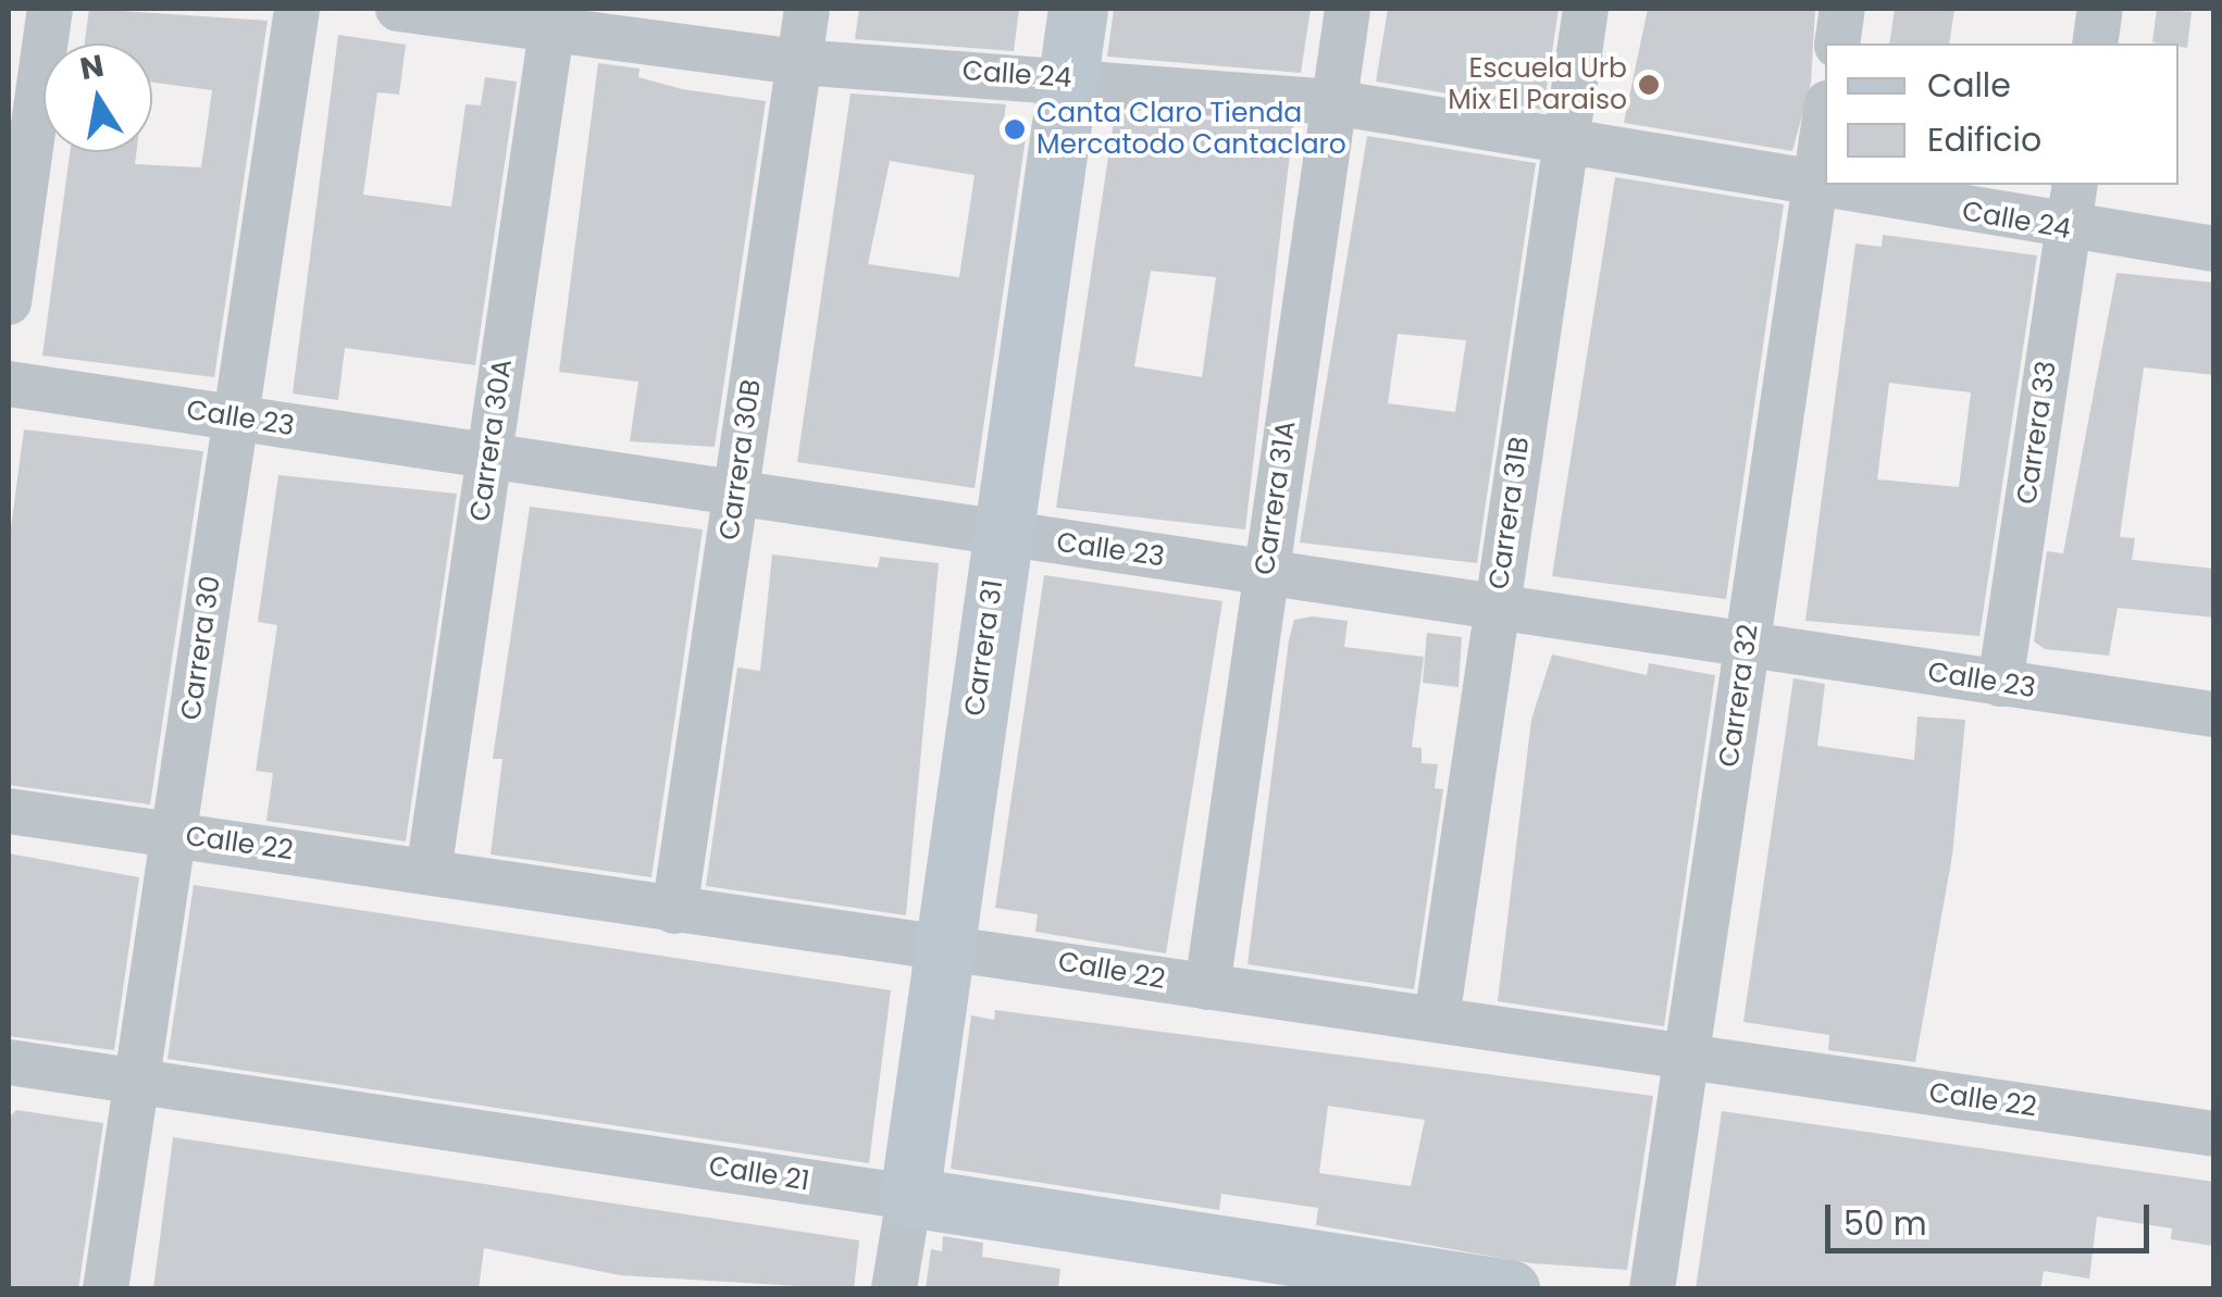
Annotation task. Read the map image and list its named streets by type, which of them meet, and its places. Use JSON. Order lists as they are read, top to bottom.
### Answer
{
  "streets": {
    "street": [
      "Calle 24",
      "Calle 23",
      "Carrera 33",
      "Carrera 30A",
      "Carrera 30B",
      "Carrera 31A",
      "Carrera 31B",
      "Carrera 30",
      "Carrera 31",
      "Carrera 32",
      "Calle 22",
      "Calle 21"
    ]
  },
  "crossings": [
    ["Calle 24", "Carrera 33"],
    ["Calle 24", "Carrera 30A"],
    ["Calle 24", "Carrera 30B"],
    ["Calle 24", "Carrera 31A"],
    ["Calle 24", "Carrera 31B"],
    ["Calle 24", "Carrera 31"],
    ["Calle 24", "Carrera 32"],
    ["Calle 23", "Carrera 33"],
    ["Calle 23", "Carrera 30A"],
    ["Calle 23", "Carrera 30B"],
    ["Calle 23", "Carrera 31A"],
    ["Calle 23", "Carrera 31B"],
    ["Calle 23", "Carrera 30"],
    ["Calle 23", "Carrera 31"],
    ["Calle 23", "Carrera 32"],
    ["Carrera 30A", "Calle 22"],
    ["Carrera 30B", "Calle 22"],
    ["Carrera 31A", "Calle 22"],
    ["Carrera 31B", "Calle 22"],
    ["Carrera 30", "Calle 22"],
    ["Carrera 30", "Calle 21"],
    ["Carrera 31", "Calle 22"],
    ["Carrera 31", "Calle 21"],
    ["Carrera 32", "Calle 22"]
  ],
  "places": ["Escuela Urb Mix El Paraiso", "Canta Claro Tienda Mercatodo Cantaclaro"],
  "legend": ["Calle", "Edificio"],
  "scale_bar": "50 m",
  "north": "top"
}
